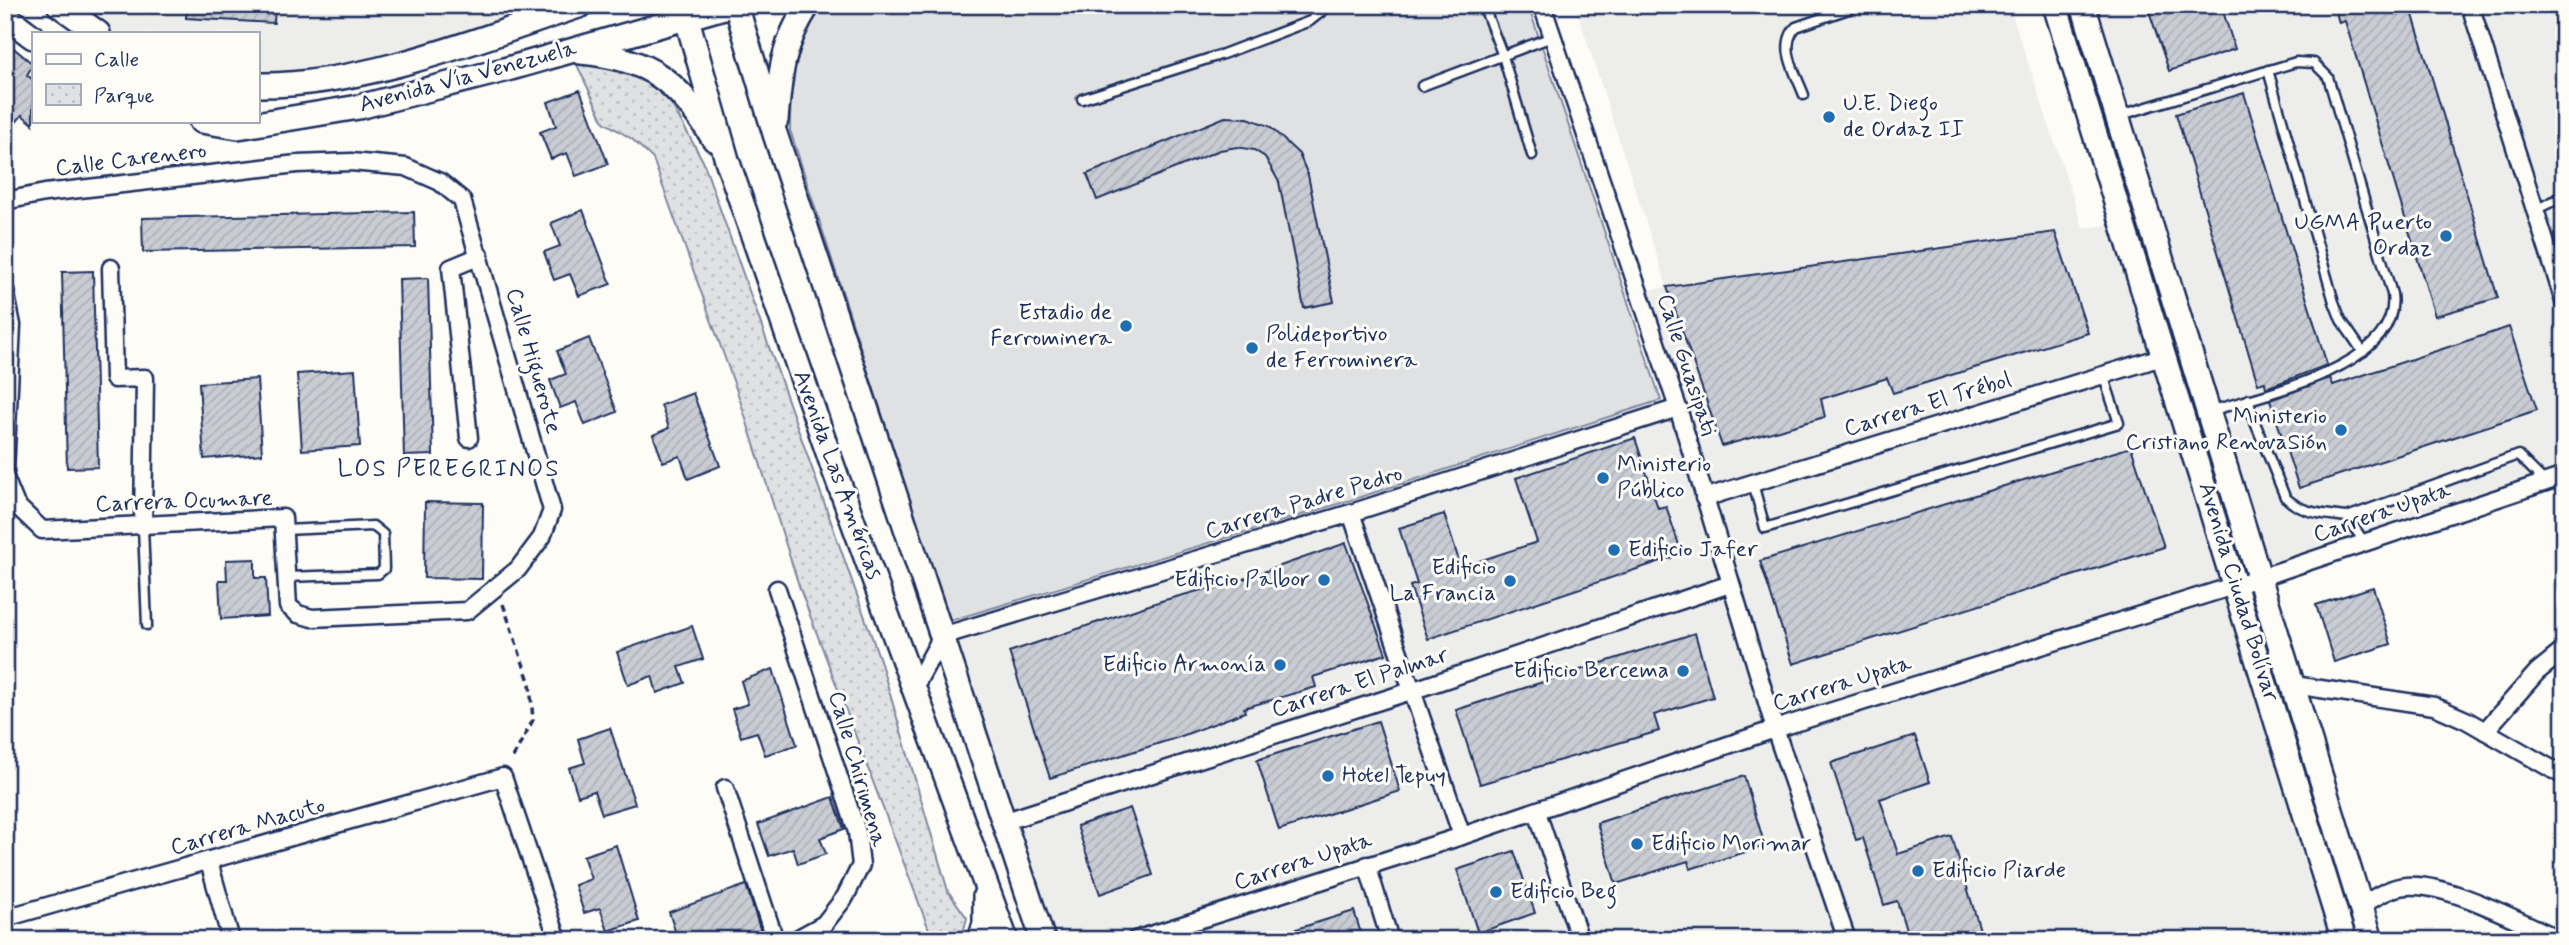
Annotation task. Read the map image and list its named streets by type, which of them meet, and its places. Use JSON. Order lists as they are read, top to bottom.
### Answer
{
  "streets": {
    "street": [
      "Avenida Vía Venezuela",
      "Calle Carenero",
      "Calle Higuerote",
      "Calle Guasipati",
      "Carrera El Trébol",
      "Avenida Las Américas",
      "Carrera Ocumare",
      "Carrera Padre Pedro",
      "Carrera Upata",
      "Avenida Ciudad Bolívar",
      "Carrera El Palmar",
      "Calle Chirimena",
      "Carrera Macuto"
    ]
  },
  "crossings": [
    ["Avenida Vía Venezuela", "Avenida Las Américas"],
    ["Calle Carenero", "Calle Higuerote"],
    ["Calle Higuerote", "Carrera Ocumare"],
    ["Calle Guasipati", "Carrera El Trébol"],
    ["Calle Guasipati", "Carrera Padre Pedro"],
    ["Calle Guasipati", "Carrera Upata"],
    ["Calle Guasipati", "Carrera El Palmar"],
    ["Carrera El Trébol", "Avenida Ciudad Bolívar"],
    ["Avenida Las Américas", "Carrera Padre Pedro"],
    ["Avenida Las Américas", "Carrera El Palmar"],
    ["Carrera Upata", "Avenida Ciudad Bolívar"]
  ],
  "districts": ["LOS PEREGRINOS"],
  "places": [
    "U.E. Diego de Ordaz II",
    "UGMA Puerto Ordaz",
    "Estadio de Ferrominera",
    "Polideportivo de Ferrominera",
    "Ministerio Cristiano RenovaSión",
    "Ministerio Público",
    "Edificio Jafer",
    "Edificio Palbor",
    "Edificio La Francia",
    "Edificio Armonía",
    "Edificio Bercema",
    "Hotel Tepuy",
    "Edificio Morimar",
    "Edificio Piarde",
    "Edificio Beg"
  ],
  "legend": ["Calle", "Parque"]
}
